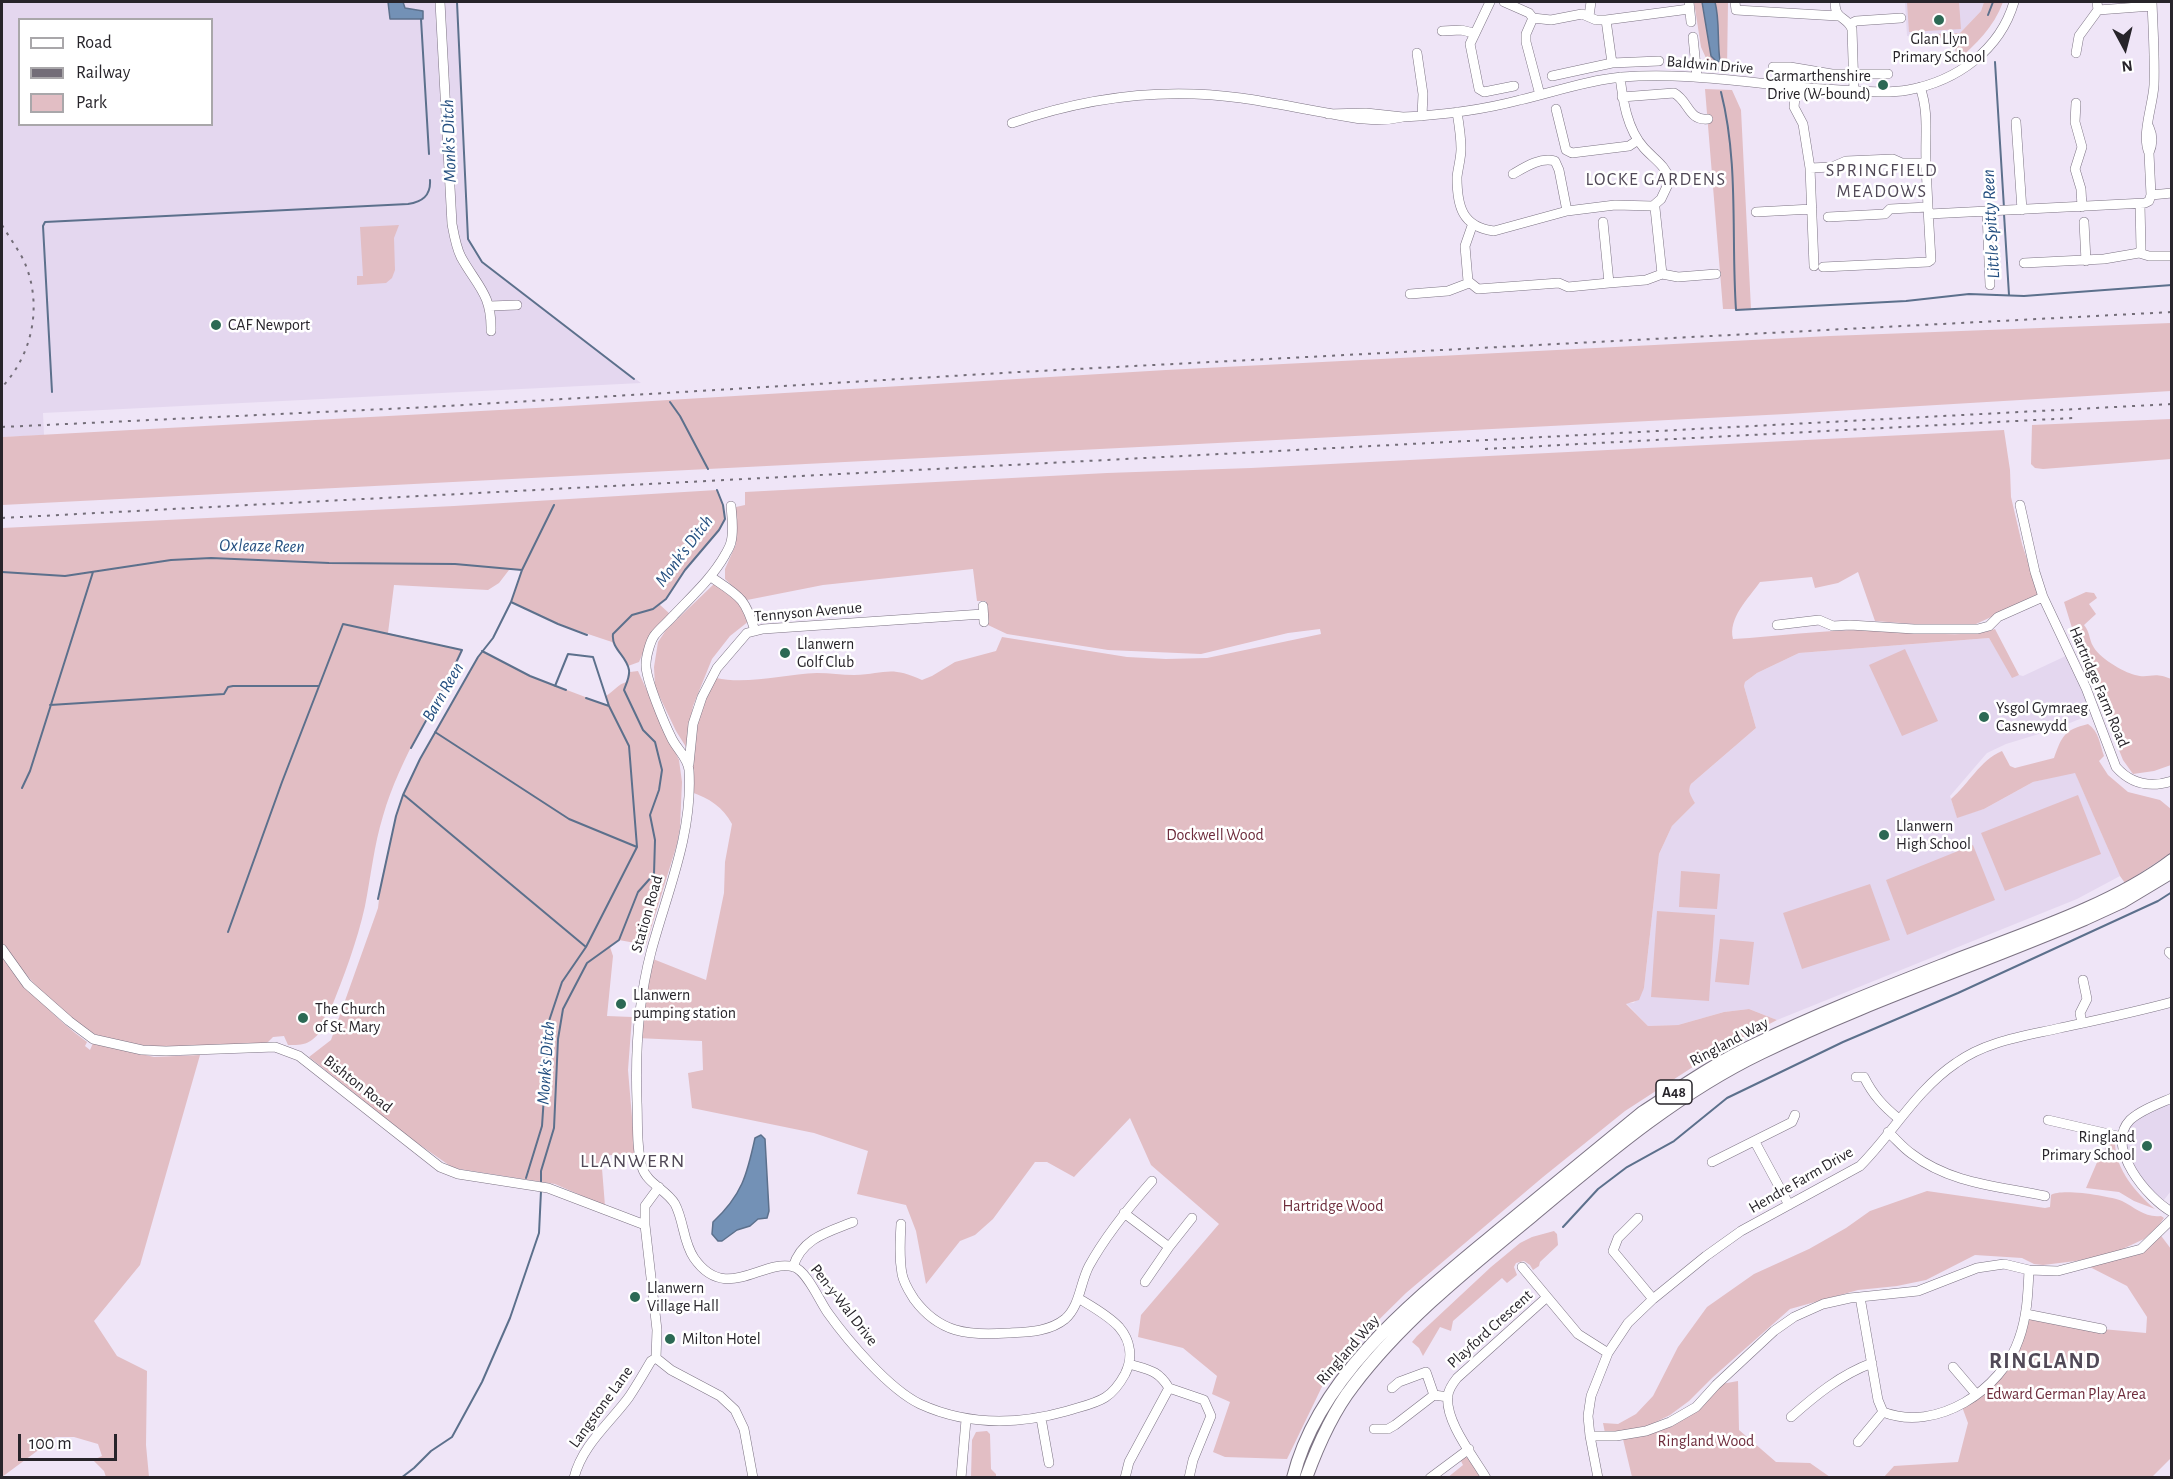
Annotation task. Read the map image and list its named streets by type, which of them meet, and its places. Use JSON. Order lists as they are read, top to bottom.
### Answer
{
  "streets": {
    "main road": ["Ringland Way", "A48"],
    "street": [
      "Baldwin Drive",
      "Tennyson Avenue",
      "Hartridge Farm Road",
      "Station Road",
      "Bishton Road",
      "Hendre Farm Drive",
      "Pen-y-Wal Drive",
      "Playford Crescent",
      "Langstone Lane"
    ]
  },
  "crossings": [
    ["Tennyson Avenue", "Station Road"],
    ["Station Road", "Pen-y-Wal Drive"]
  ],
  "districts": [
    "SPRINGFIELD MEADOWS",
    "LOCKE GARDENS",
    "LLANWERN",
    "RINGLAND"
  ],
  "water": [
    "Monk's Ditch",
    "Little Spitty Reen",
    "Oxleaze Reen",
    "Barn Reen"
  ],
  "parks": [
    "Dockwell Wood",
    "Hartridge Wood",
    "Edward German Play Area",
    "Ringland Wood"
  ],
  "places": [
    "Glan Llyn Primary School",
    "Carmarthenshire Drive (W-bound)",
    "CAF Newport",
    "Llanwern Golf Club",
    "Ysgol Gymraeg Casnewydd",
    "Llanwern High School",
    "Llanwern pumping station",
    "The Church of St. Mary",
    "Ringland Primary School",
    "Llanwern Village Hall",
    "Milton Hotel"
  ],
  "legend": ["Road", "Railway", "Park"],
  "scale_bar": "100 m",
  "north": "bottom"
}
